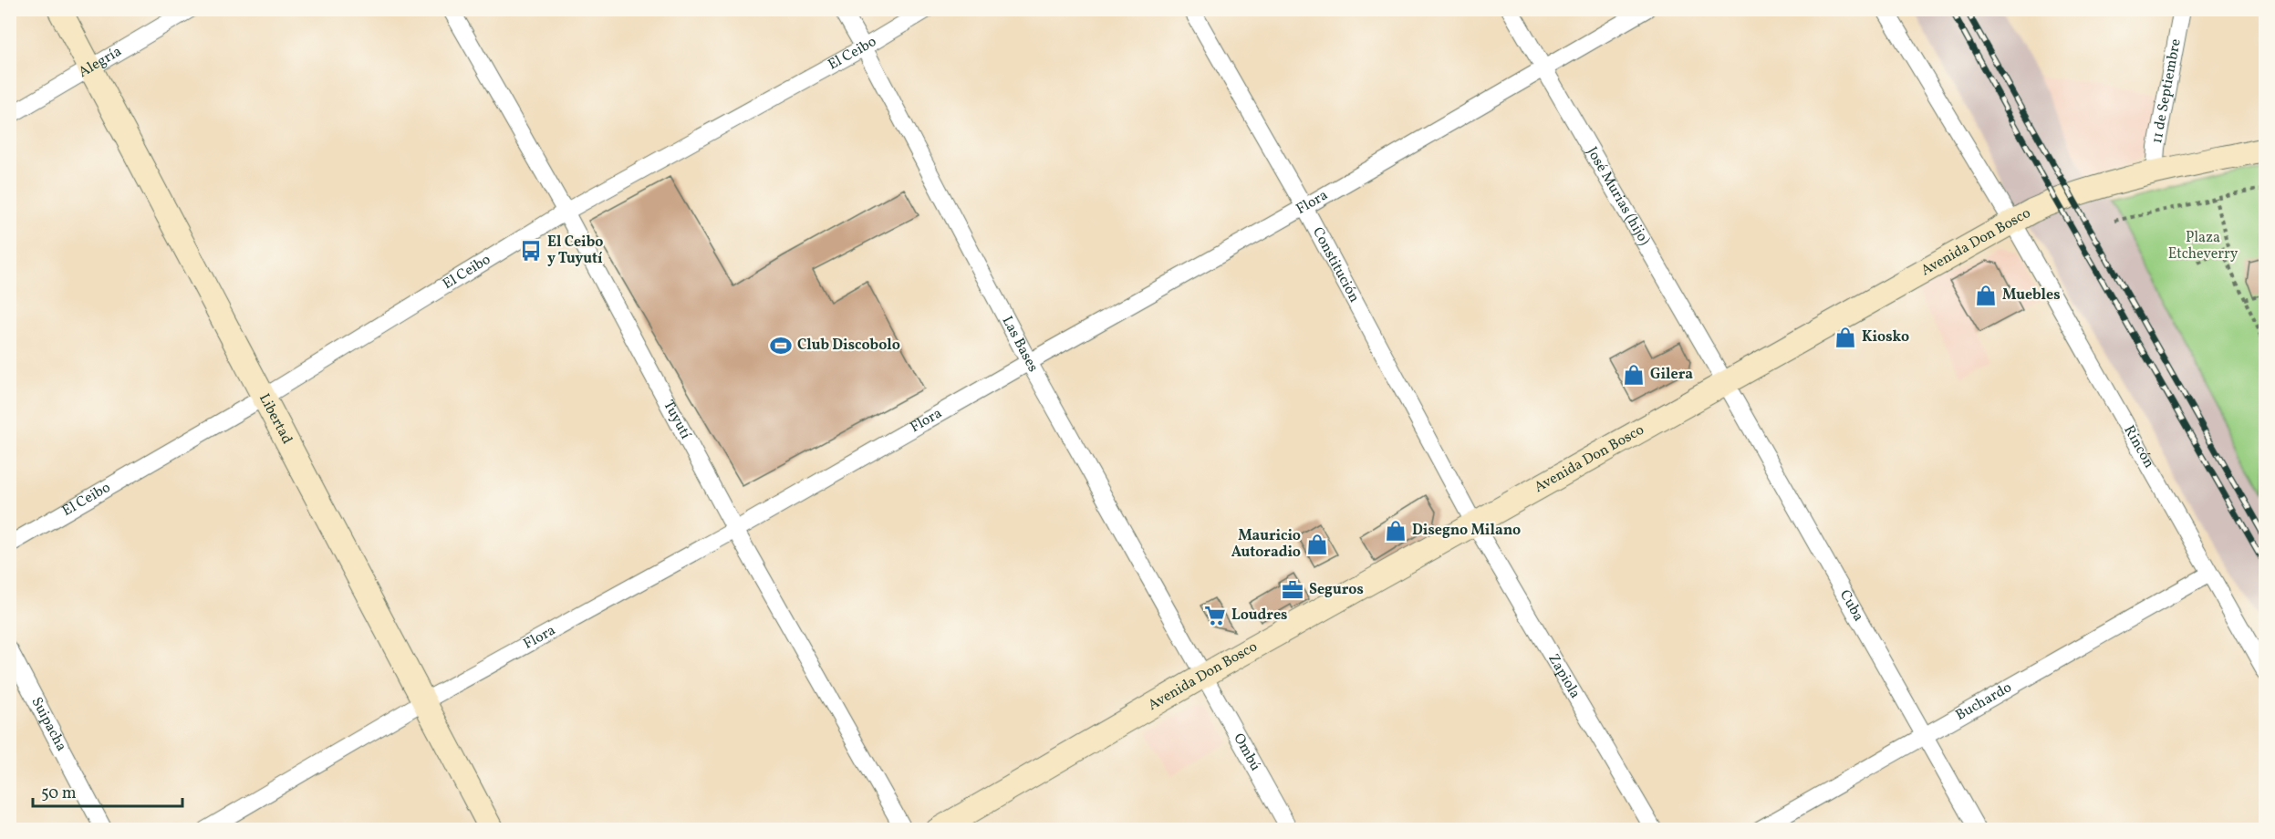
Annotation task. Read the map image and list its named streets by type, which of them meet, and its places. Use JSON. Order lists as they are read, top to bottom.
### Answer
{
  "streets": {
    "main road": ["Avenida Don Bosco", "Libertad"],
    "street": [
      "El Ceibo",
      "Alegría",
      "11 de Septiembre",
      "José Murias (hijo)",
      "Flora",
      "Constitución",
      "Las Bases",
      "Tuyutí",
      "Rincón",
      "Cuba",
      "Zapiola",
      "Buchardo",
      "Suipacha",
      "Ombú"
    ]
  },
  "crossings": [
    ["El Ceibo", "Las Bases"],
    ["El Ceibo", "Libertad"],
    ["El Ceibo", "Tuyutí"],
    ["Alegría", "Libertad"],
    ["11 de Septiembre", "Avenida Don Bosco"],
    ["José Murias (hijo)", "Flora"],
    ["José Murias (hijo)", "Avenida Don Bosco"],
    ["José Murias (hijo)", "Cuba"],
    ["Flora", "Constitución"],
    ["Flora", "Las Bases"],
    ["Flora", "Libertad"],
    ["Flora", "Tuyutí"],
    ["Avenida Don Bosco", "Constitución"],
    ["Avenida Don Bosco", "Las Bases"],
    ["Avenida Don Bosco", "Rincón"],
    ["Avenida Don Bosco", "Cuba"],
    ["Avenida Don Bosco", "Zapiola"],
    ["Avenida Don Bosco", "Ombú"],
    ["Constitución", "Zapiola"],
    ["Las Bases", "Ombú"],
    ["Rincón", "Buchardo"],
    ["Cuba", "Buchardo"]
  ],
  "parks": ["Plaza Etcheverry"],
  "places": {
    "bus stop": ["El Ceibo y Tuyutí"],
    "shop": [
      "Muebles",
      "Kiosko",
      "Gilera",
      "Disegno Milano",
      "Mauricio Autoradio"
    ],
    "sports": ["Club Discobolo"],
    "office": ["Seguros"],
    "supermarket": ["Loudres"]
  },
  "scale_bar": "50 m"
}
